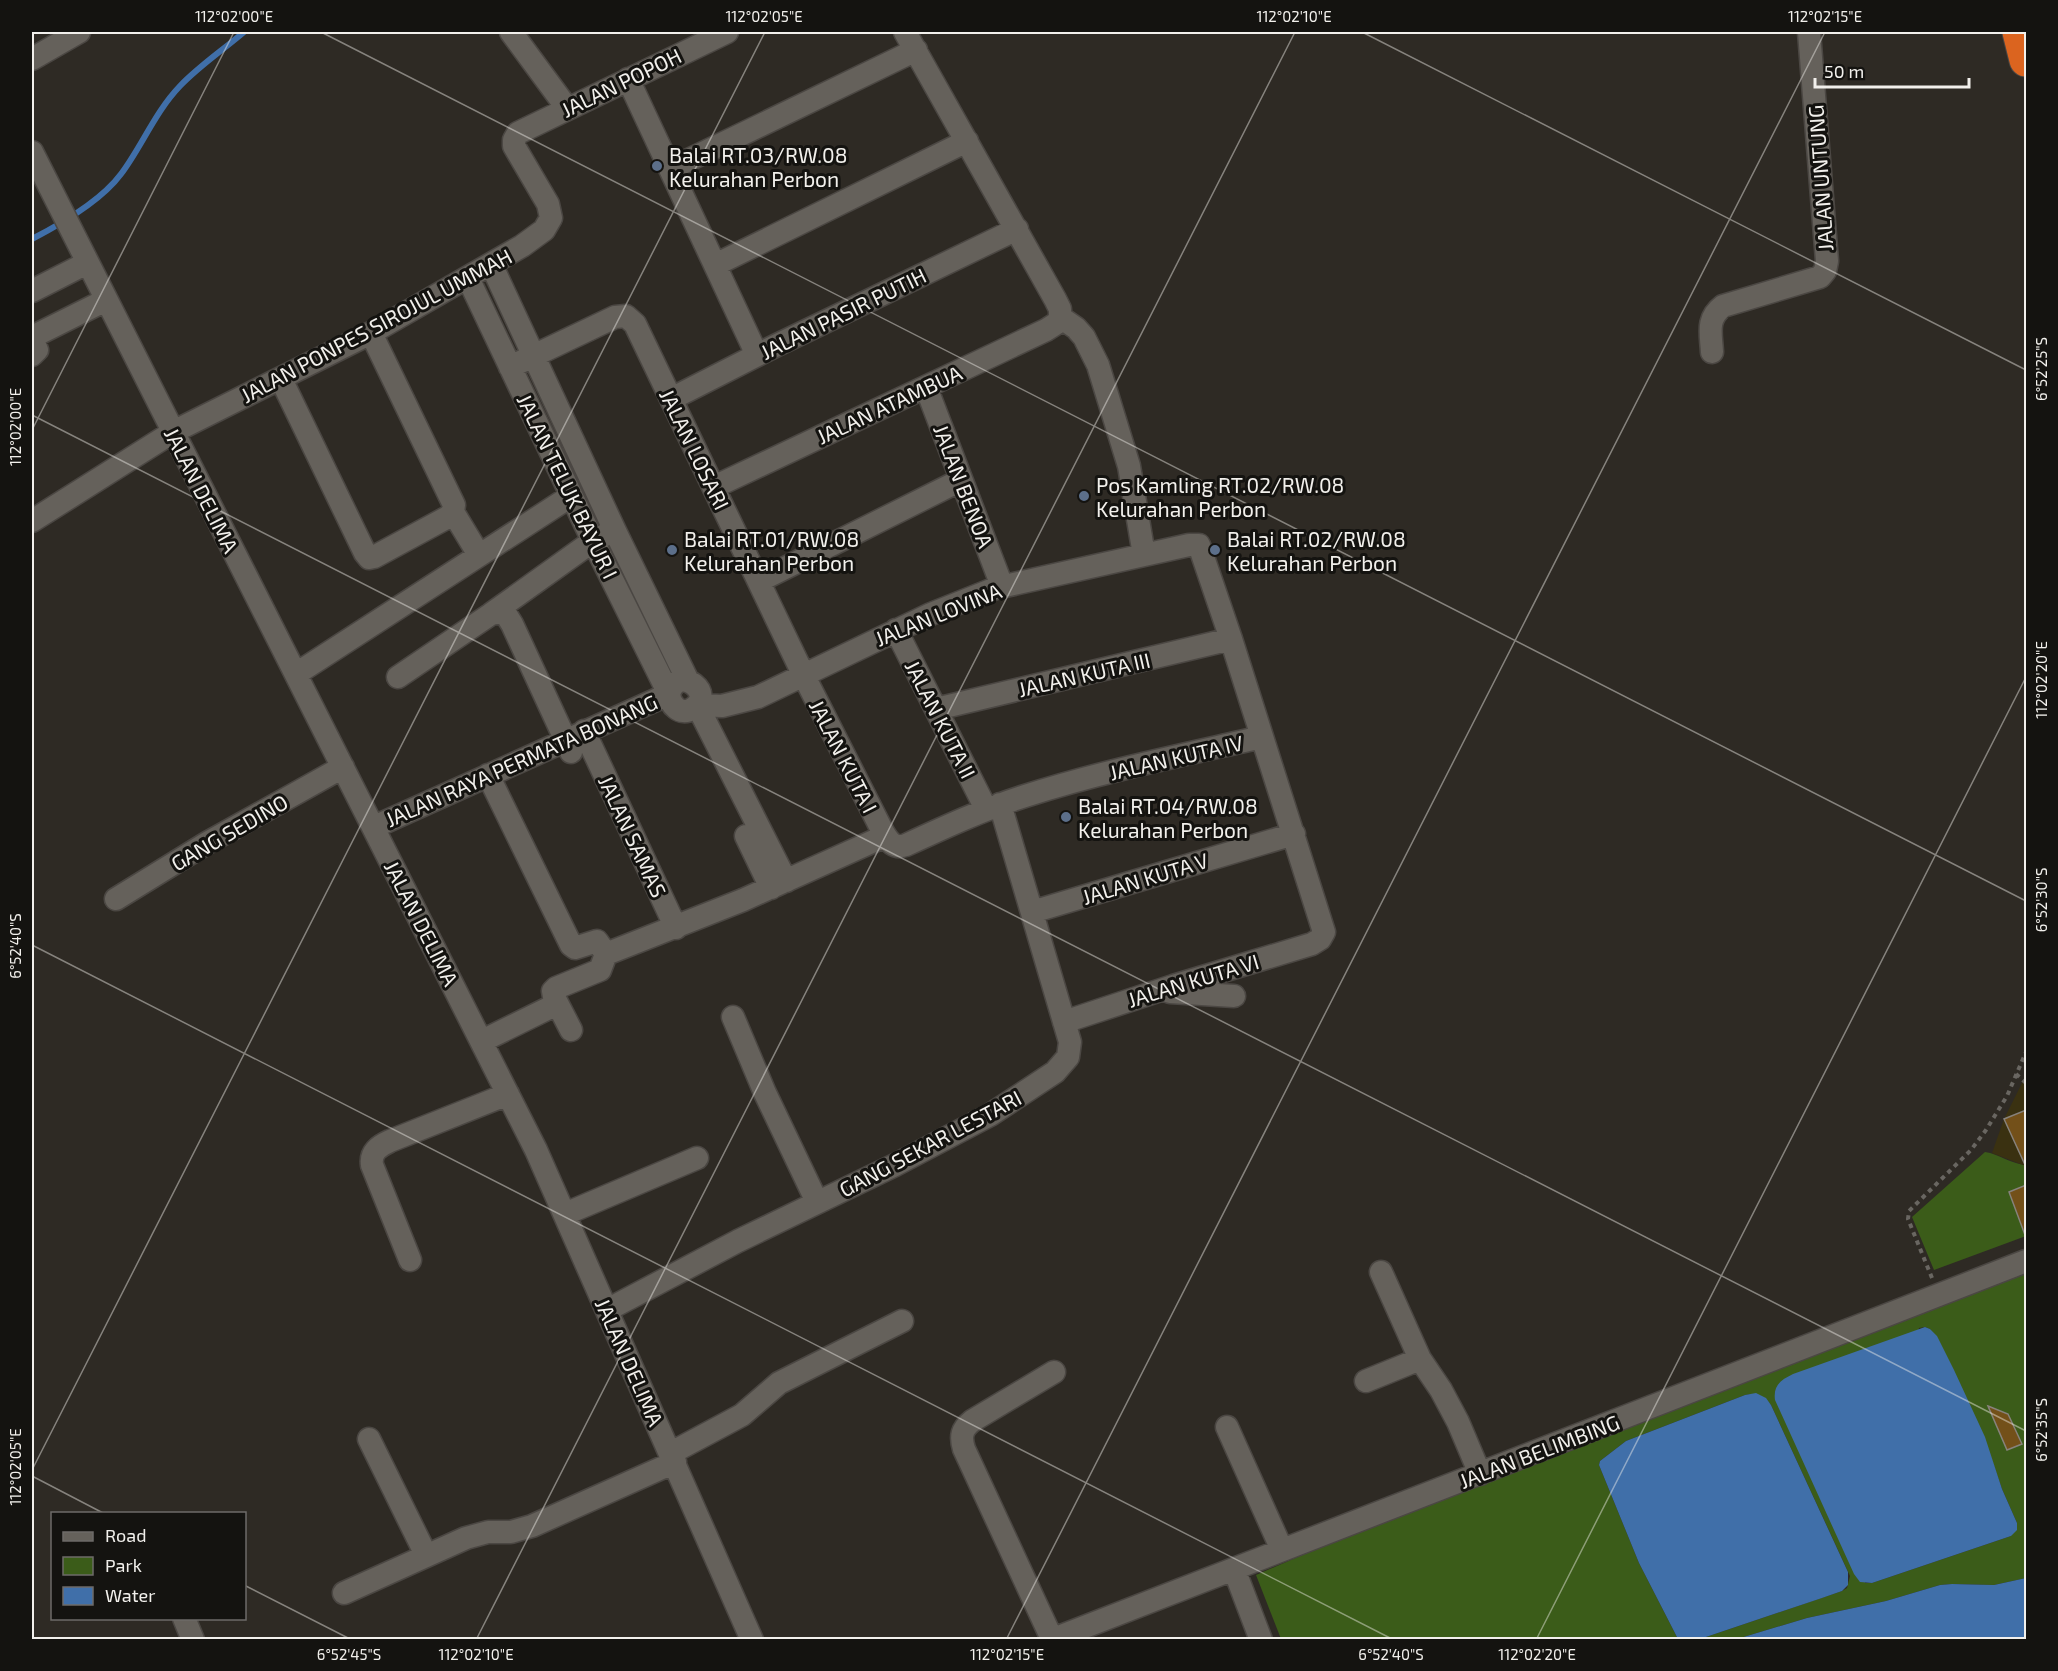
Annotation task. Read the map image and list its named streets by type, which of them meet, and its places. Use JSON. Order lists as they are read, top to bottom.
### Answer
{
  "streets": {
    "street": [
      "JALAN POPOH",
      "JALAN UNTUNG",
      "JALAN PASIR PUTIH",
      "JALAN PONPES SIROJUL UMMAH",
      "JALAN ATAMBUA",
      "JALAN LOSARI",
      "JALAN TELUK BAYUR I",
      "JALAN BENOA",
      "JALAN DELIMA",
      "JALAN LOVINA",
      "JALAN KUTA III",
      "JALAN KUTA II",
      "JALAN KUTA I",
      "JALAN KUTA IV",
      "JALAN RAYA PERMATA BONANG",
      "GANG SEDINO",
      "JALAN SAMAS",
      "JALAN KUTA V",
      "JALAN KUTA VI",
      "GANG SEKAR LESTARI",
      "JALAN BELIMBING"
    ]
  },
  "crossings": [
    ["JALAN POPOH", "JALAN PONPES SIROJUL UMMAH"],
    ["JALAN PASIR PUTIH", "JALAN LOSARI"],
    ["JALAN PONPES SIROJUL UMMAH", "JALAN TELUK BAYUR I"],
    ["JALAN PONPES SIROJUL UMMAH", "JALAN DELIMA"],
    ["JALAN ATAMBUA", "JALAN LOSARI"],
    ["JALAN ATAMBUA", "JALAN BENOA"],
    ["JALAN LOSARI", "JALAN TELUK BAYUR I"],
    ["JALAN LOSARI", "JALAN LOVINA"],
    ["JALAN LOSARI", "JALAN KUTA I"],
    ["JALAN TELUK BAYUR I", "JALAN LOVINA"],
    ["JALAN TELUK BAYUR I", "JALAN RAYA PERMATA BONANG"],
    ["JALAN BENOA", "JALAN LOVINA"],
    ["JALAN DELIMA", "JALAN RAYA PERMATA BONANG"],
    ["JALAN DELIMA", "GANG SEDINO"],
    ["JALAN DELIMA", "GANG SEKAR LESTARI"],
    ["JALAN LOVINA", "JALAN KUTA III"],
    ["JALAN LOVINA", "JALAN KUTA II"],
    ["JALAN LOVINA", "JALAN KUTA I"],
    ["JALAN LOVINA", "JALAN RAYA PERMATA BONANG"],
    ["JALAN KUTA III", "JALAN KUTA II"],
    ["JALAN KUTA II", "JALAN KUTA IV"],
    ["JALAN KUTA II", "JALAN KUTA V"],
    ["JALAN KUTA II", "JALAN KUTA VI"],
    ["JALAN KUTA II", "GANG SEKAR LESTARI"],
    ["JALAN KUTA I", "JALAN KUTA IV"],
    ["JALAN RAYA PERMATA BONANG", "JALAN SAMAS"],
    ["JALAN KUTA V", "JALAN KUTA VI"],
    ["JALAN KUTA VI", "GANG SEKAR LESTARI"]
  ],
  "places": [
    "Balai RT.03/RW.08 Kelurahan Perbon",
    "Pos Kamling RT.02/RW.08 Kelurahan Perbon",
    "Balai RT.01/RW.08 Kelurahan Perbon",
    "Balai RT.02/RW.08 Kelurahan Perbon",
    "Balai RT.04/RW.08 Kelurahan Perbon"
  ],
  "legend": ["Road", "Park", "Water"],
  "scale_bar": "50 m",
  "coordinates": [
    "112°02'00\"E",
    "112°02'05\"E",
    "112°02'10\"E",
    "112°02'15\"E",
    "6°52'25\"S",
    "112°02'20\"E",
    "6°52'30\"S",
    "6°52'40\"S",
    "6°52'35\"S",
    "6°52'45\"S"
  ]
}
